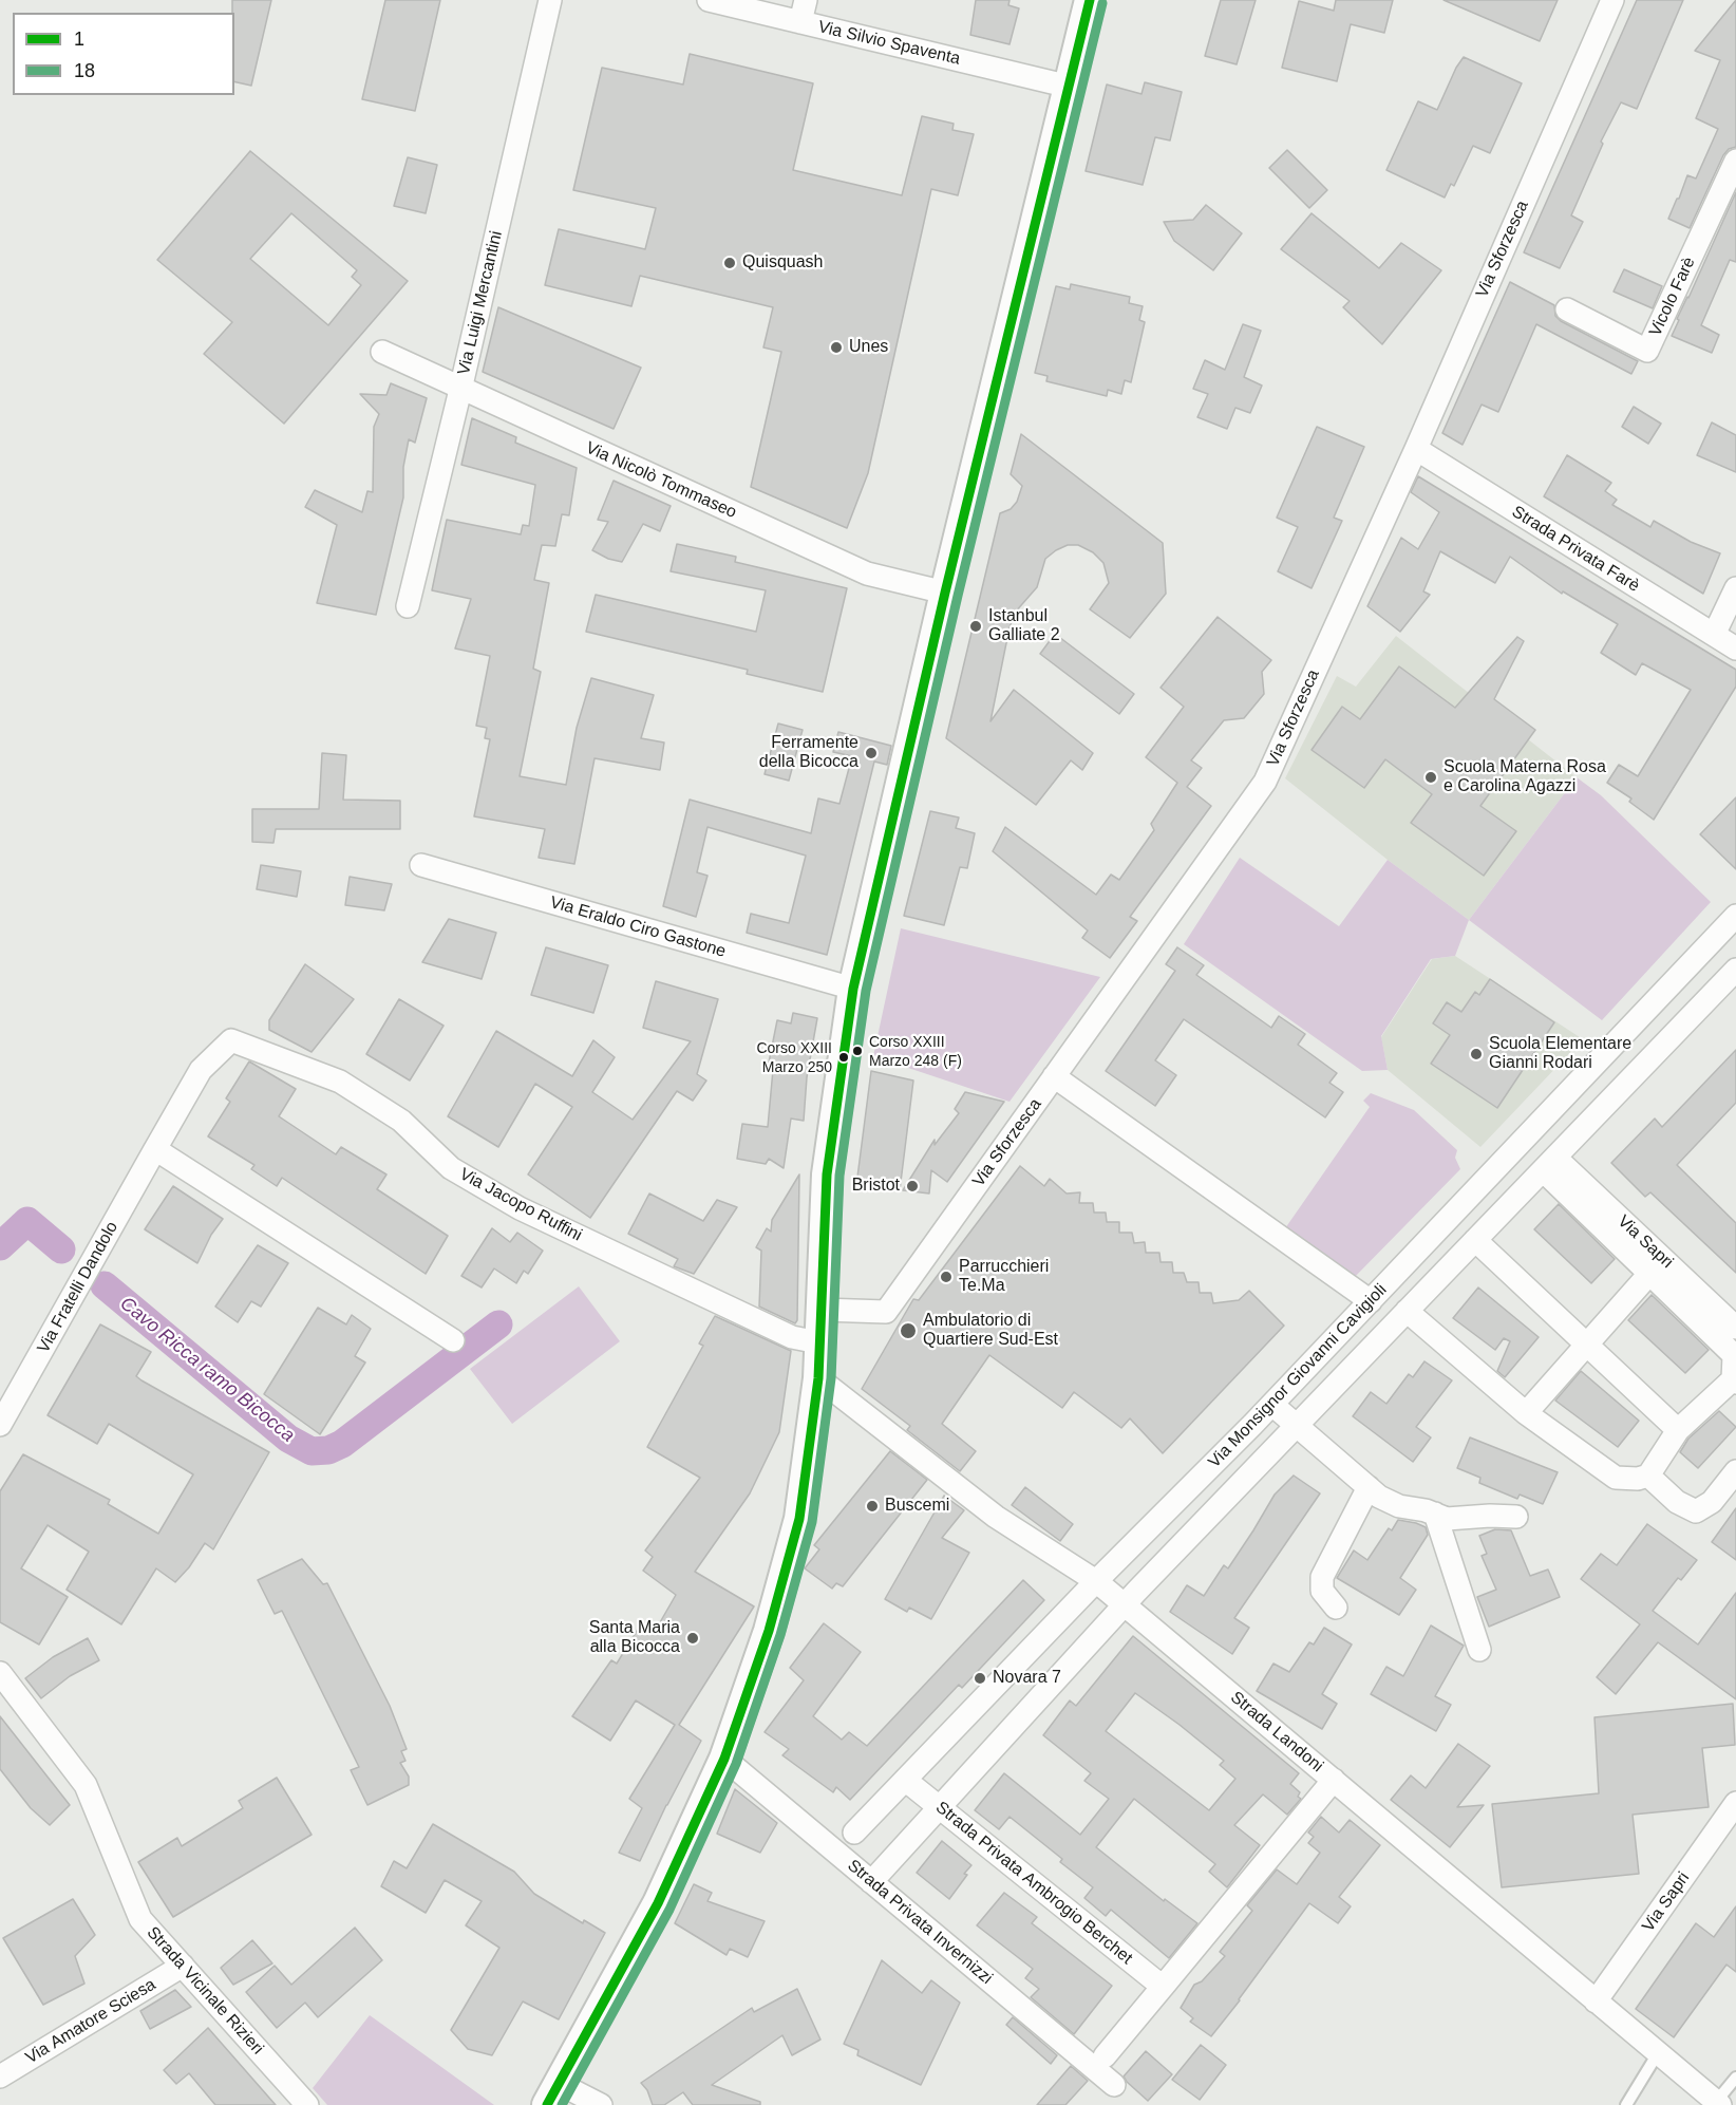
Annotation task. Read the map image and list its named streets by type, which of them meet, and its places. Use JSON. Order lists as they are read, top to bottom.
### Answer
{
  "streets": {
    "street": [
      "Via Silvio Spaventa",
      "Via Sforzesca",
      "Vicolo Farè",
      "Via Luigi Mercantini",
      "Via Nicolò Tommaseo",
      "Strada Privata Farè",
      "Via Eraldo Ciro Gastone",
      "Via Jacopo Ruffini",
      "Via Sapri",
      "Via Fratelli Dandolo",
      "Via Monsignor Giovanni Cavigioli",
      "Strada Landoni",
      "Strada Privata Ambrogio Berchet",
      "Strada Privata Invernizzi",
      "Strada Vicinale Rizieri",
      "Via Amatore Sciesa"
    ]
  },
  "crossings": [
    ["Via Sforzesca", "Strada Privata Farè"],
    ["Via Luigi Mercantini", "Via Nicolò Tommaseo"],
    ["Via Jacopo Ruffini", "Via Fratelli Dandolo"],
    ["Via Sapri", "Via Monsignor Giovanni Cavigioli"],
    ["Via Sapri", "Strada Landoni"],
    ["Via Monsignor Giovanni Cavigioli", "Strada Landoni"],
    ["Via Monsignor Giovanni Cavigioli", "Strada Privata Ambrogio Berchet"],
    ["Via Monsignor Giovanni Cavigioli", "Strada Privata Invernizzi"],
    ["Strada Vicinale Rizieri", "Via Amatore Sciesa"]
  ],
  "water": ["Cavo Ricca ramo Bicocca"],
  "places": [
    "Quisquash",
    "Unes",
    "Istanbul Galliate 2",
    "Ferramente della Bicocca",
    "Scuola Materna Rosa e Carolina Agazzi",
    "Corso XXIII Marzo 248 (F)",
    "Scuola Elementare Gianni Rodari",
    "Corso XXIII Marzo 250",
    "Bristot",
    "Parrucchieri Te.Ma",
    "Ambulatorio di Quartiere Sud-Est",
    "Buscemi",
    "Santa Maria alla Bicocca",
    "Novara 7"
  ],
  "lines": ["transit line 1", "transit line 18"],
  "legend": ["1", "18"]
}
